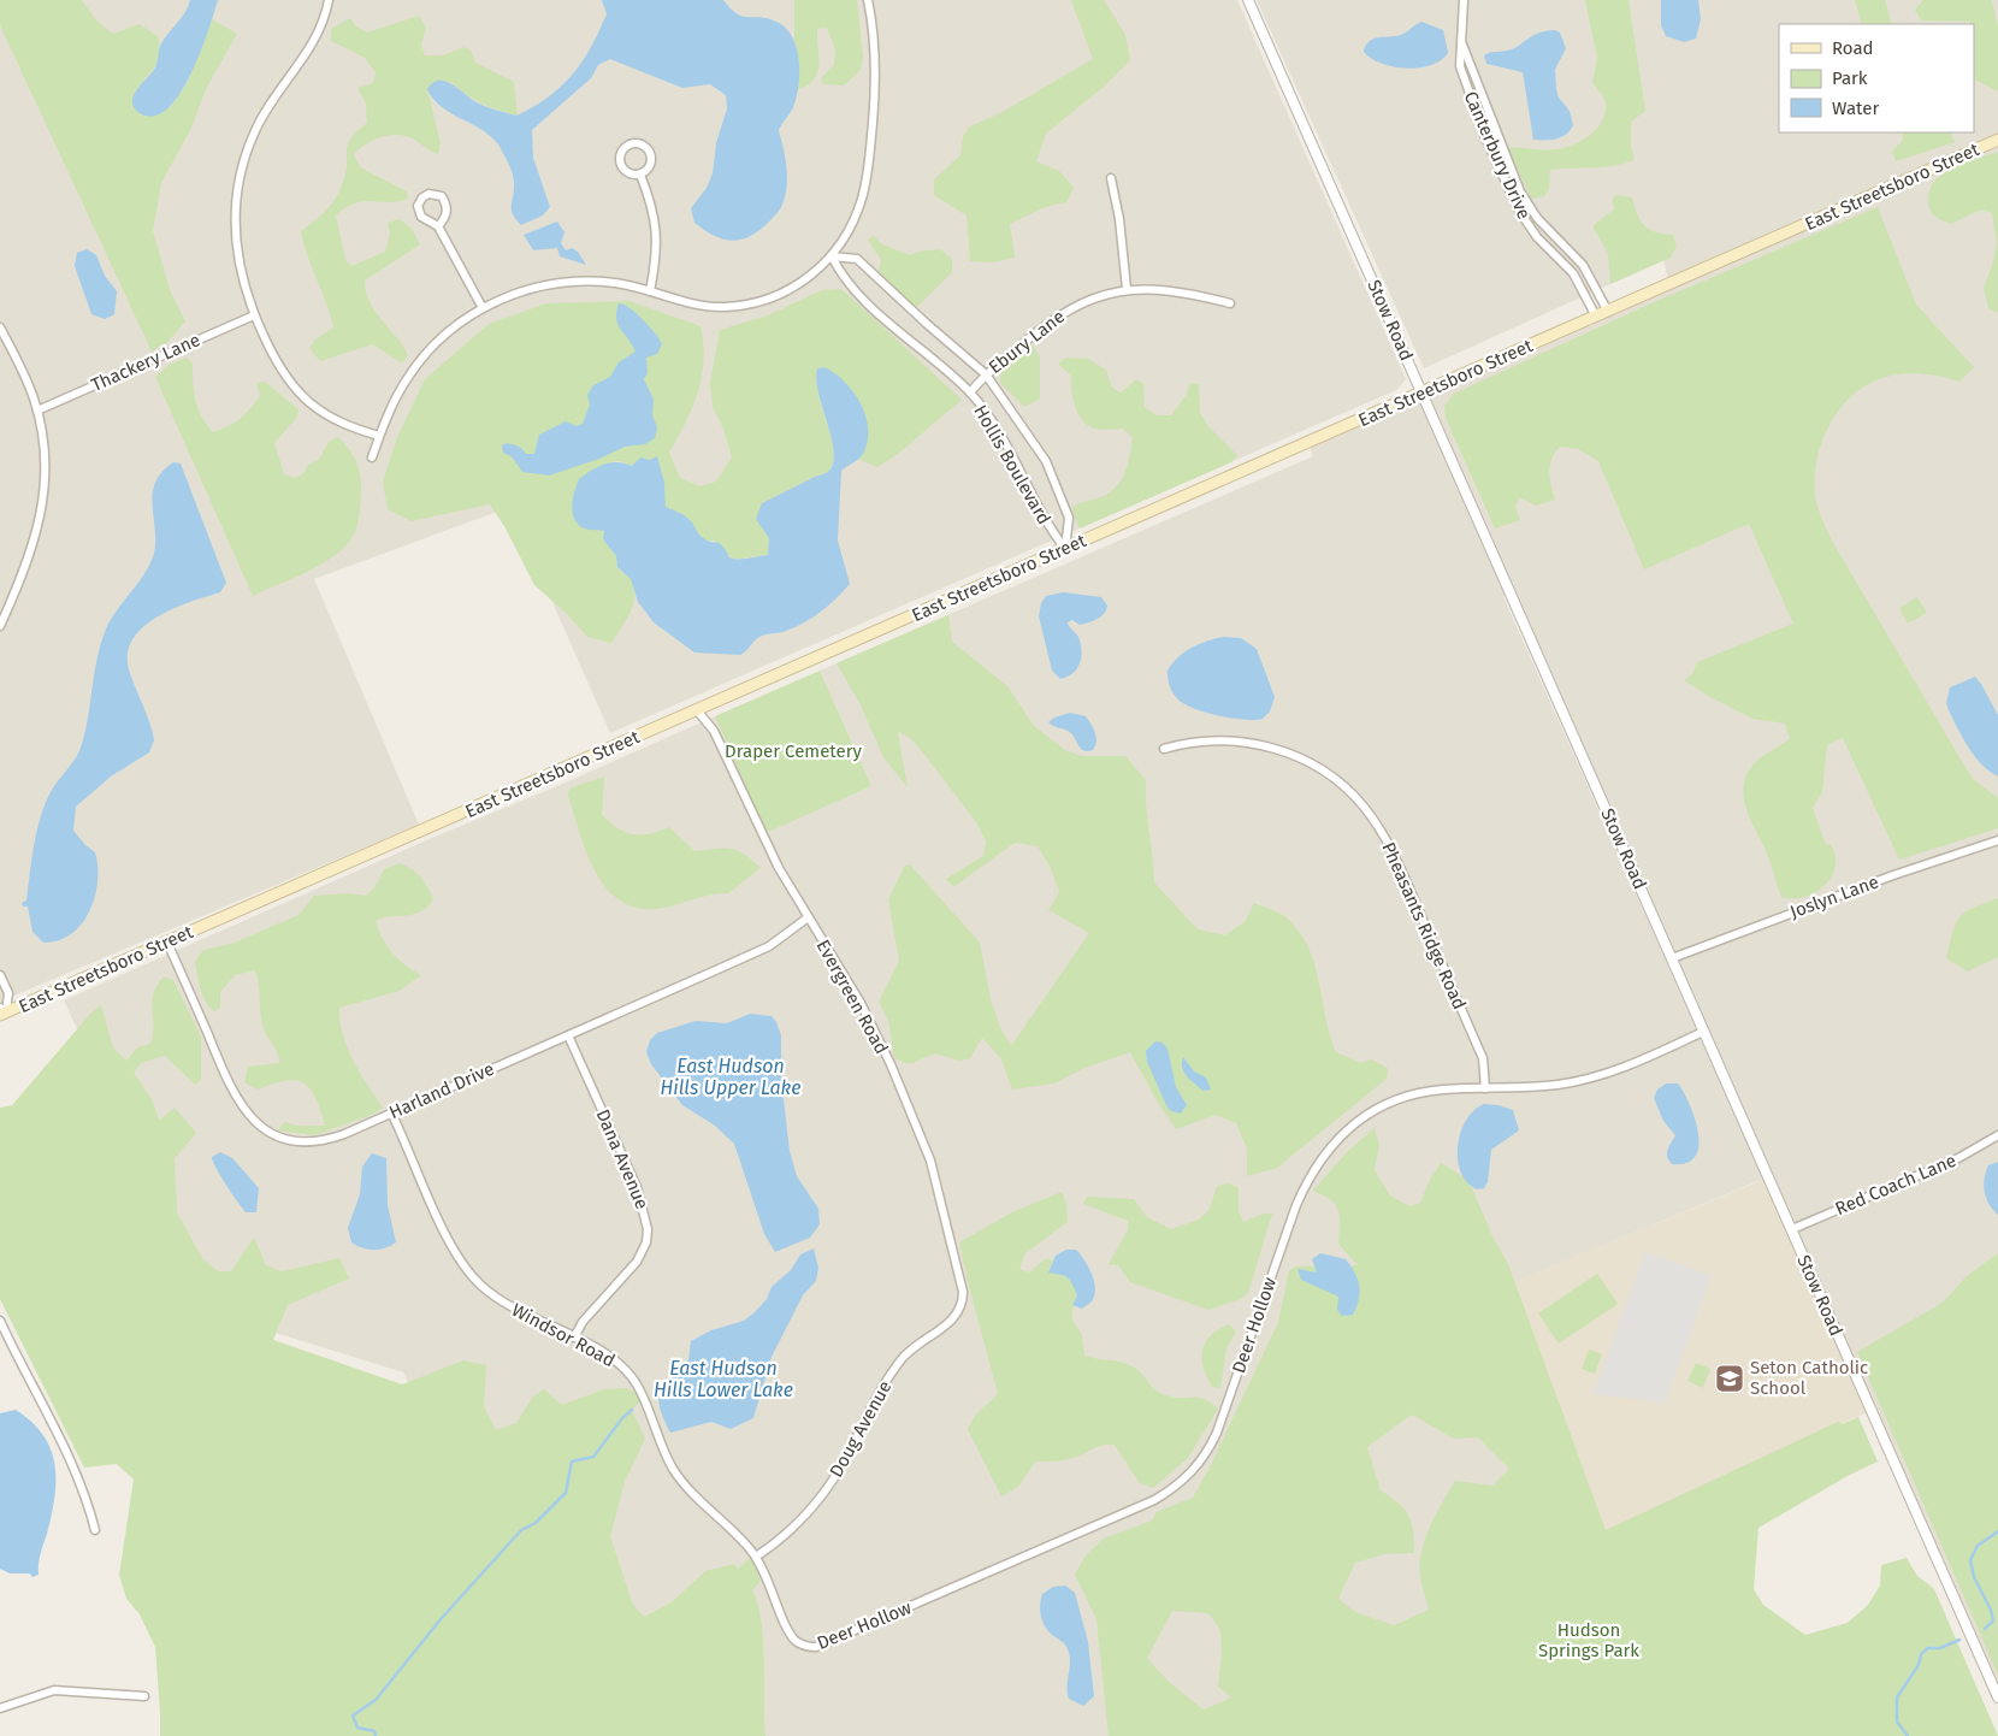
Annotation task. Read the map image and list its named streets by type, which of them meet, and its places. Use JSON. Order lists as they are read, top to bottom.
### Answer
{
  "streets": {
    "main road": ["East Streetsboro Street"],
    "street": [
      "Canterbury Drive",
      "Stow Road",
      "Ebury Lane",
      "Thackery Lane",
      "Hollis Boulevard",
      "Joslyn Lane",
      "Pheasants Ridge Road",
      "Evergreen Road",
      "Harland Drive",
      "Dana Avenue",
      "Red Coach Lane",
      "Deer Hollow",
      "Windsor Road",
      "Doug Avenue"
    ]
  },
  "crossings": [
    ["Canterbury Drive", "East Streetsboro Street"],
    ["East Streetsboro Street", "Stow Road"],
    ["East Streetsboro Street", "Hollis Boulevard"],
    ["East Streetsboro Street", "Evergreen Road"],
    ["East Streetsboro Street", "Harland Drive"],
    ["Stow Road", "Joslyn Lane"],
    ["Stow Road", "Red Coach Lane"],
    ["Stow Road", "Deer Hollow"],
    ["Ebury Lane", "Hollis Boulevard"],
    ["Pheasants Ridge Road", "Deer Hollow"],
    ["Evergreen Road", "Harland Drive"],
    ["Evergreen Road", "Doug Avenue"],
    ["Harland Drive", "Dana Avenue"],
    ["Harland Drive", "Windsor Road"],
    ["Dana Avenue", "Windsor Road"],
    ["Deer Hollow", "Windsor Road"],
    ["Windsor Road", "Doug Avenue"]
  ],
  "water": ["East Hudson Hills Upper Lake", "East Hudson Hills Lower Lake"],
  "parks": ["Draper Cemetery", "Hudson Springs Park"],
  "places": {
    "school or university": ["Seton Catholic School"]
  },
  "legend": ["Road", "Park", "Water"]
}
